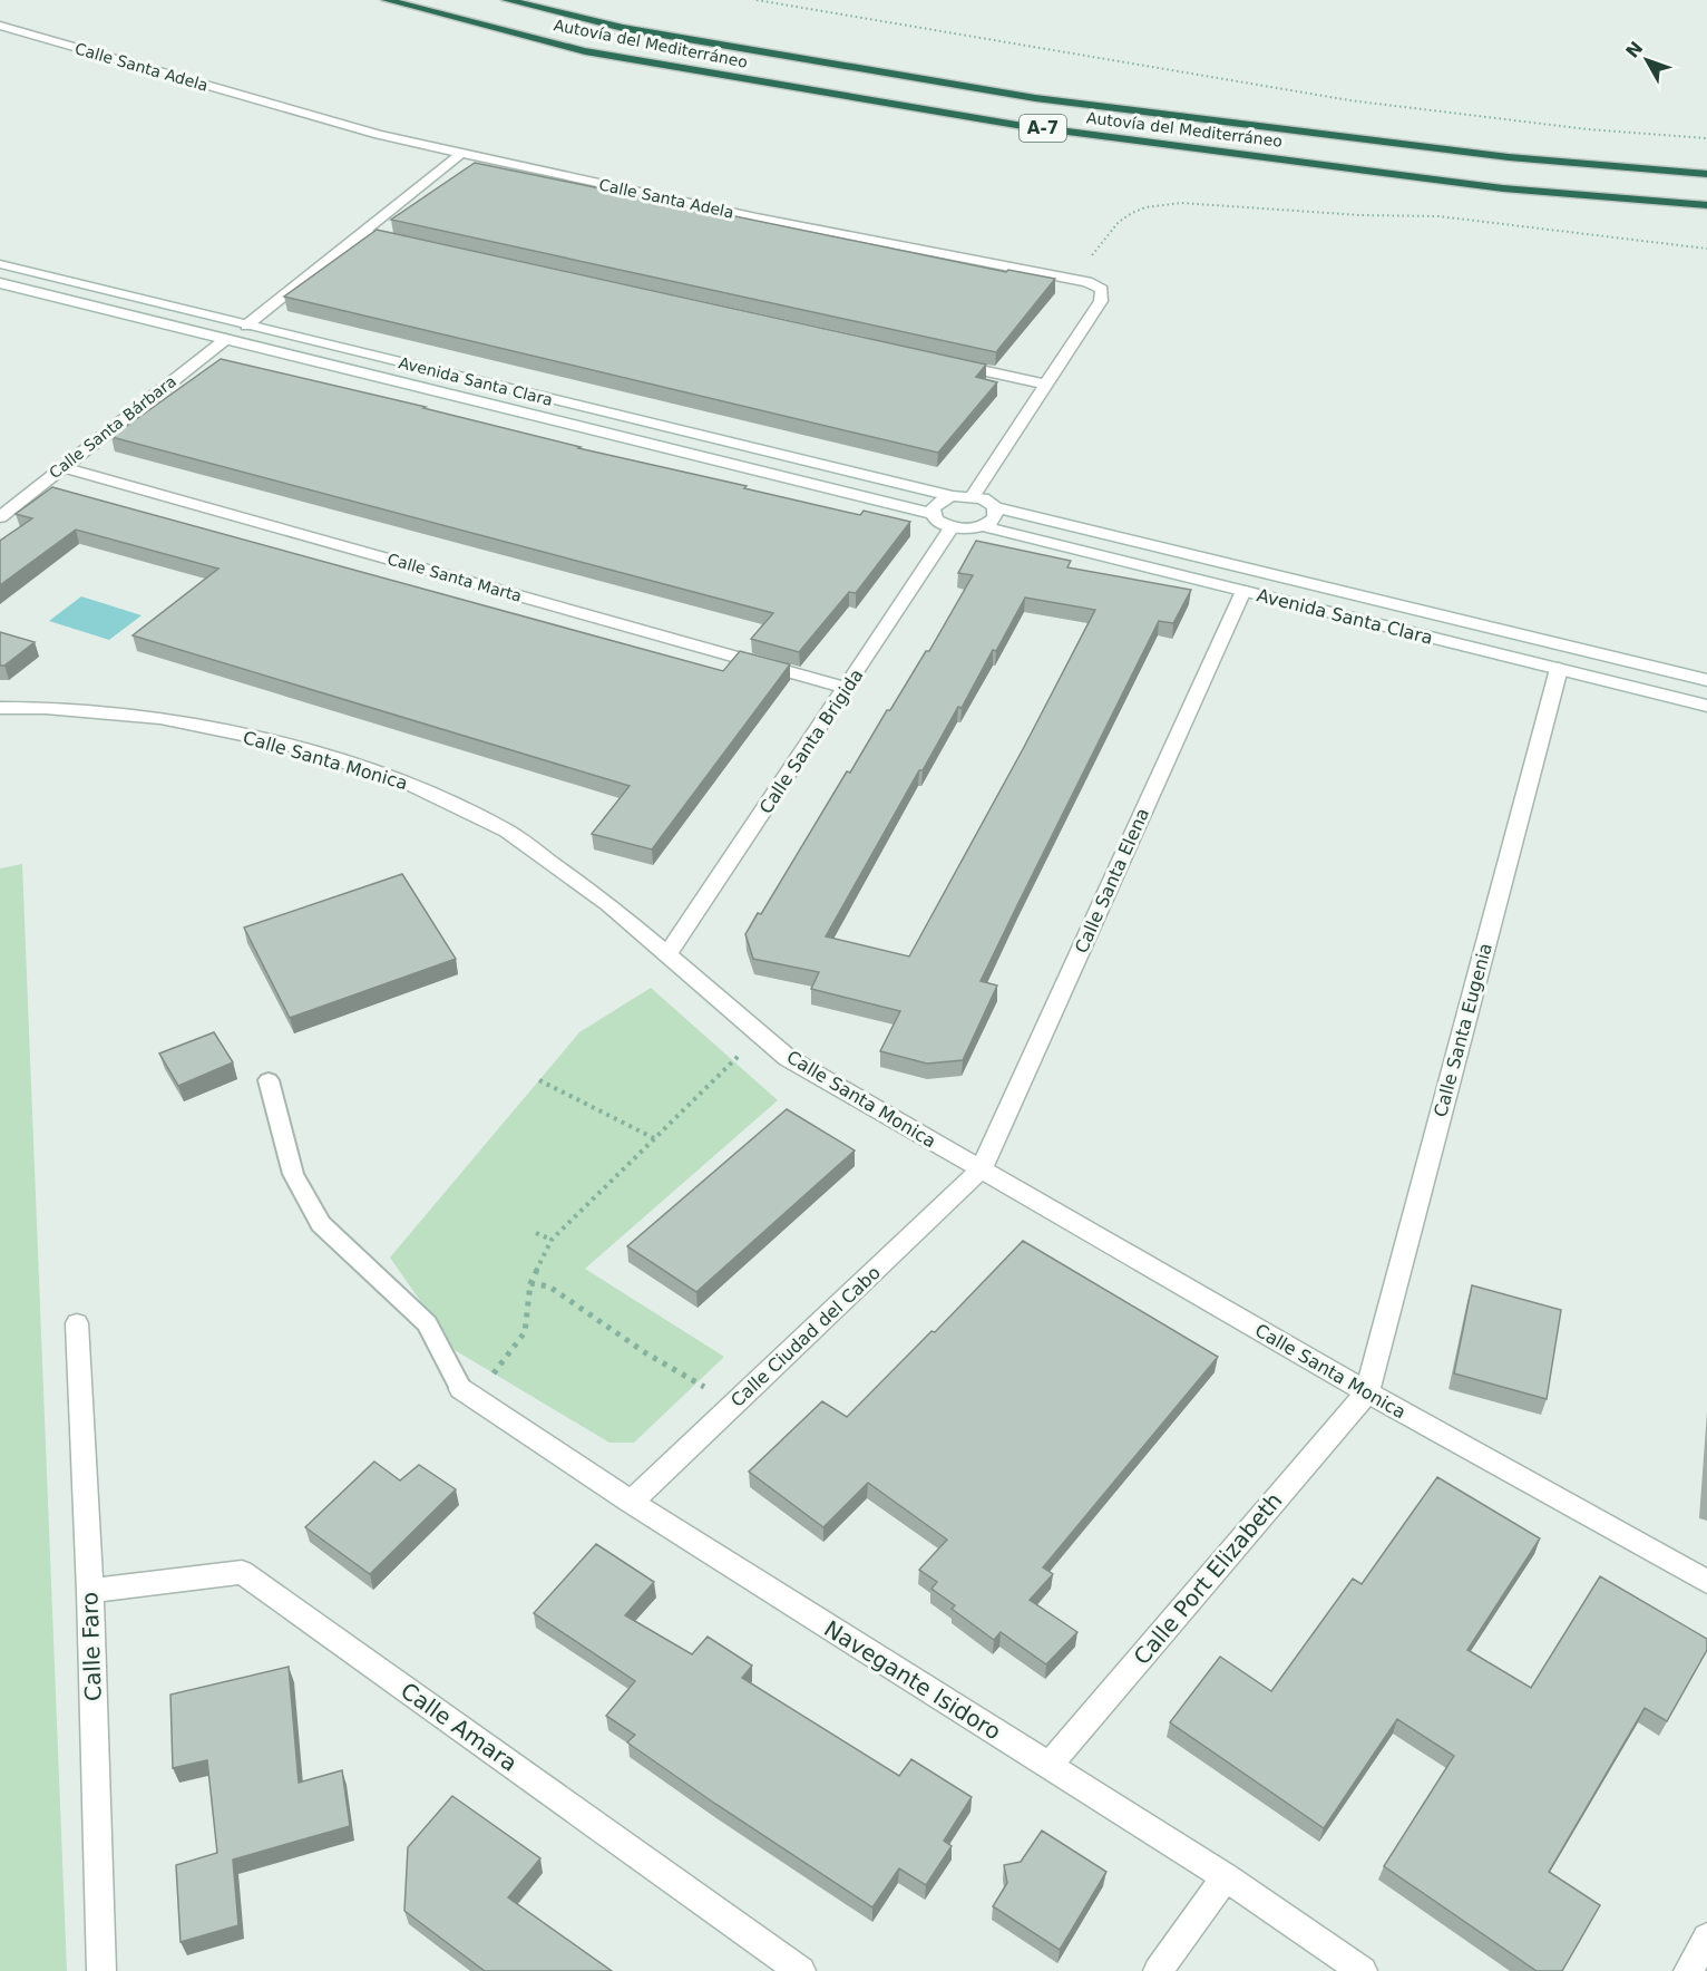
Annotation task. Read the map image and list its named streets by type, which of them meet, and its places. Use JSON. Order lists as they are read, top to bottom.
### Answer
{
  "streets": {
    "highway": ["Autovía del Mediterráneo", "A-7"],
    "street": [
      "Calle Santa Adela",
      "Avenida Santa Clara",
      "Calle Santa Bárbara",
      "Calle Santa Marta",
      "Calle Santa Brigida",
      "Calle Santa Monica",
      "Calle Santa Elena",
      "Calle Santa Eugenia",
      "Calle Ciudad del Cabo",
      "Calle Port Elizabeth",
      "Calle Faro",
      "Navegante Isidoro",
      "Calle Amara"
    ]
  },
  "crossings": [
    ["Calle Santa Adela", "Avenida Santa Clara"],
    ["Avenida Santa Clara", "Calle Santa Bárbara"],
    ["Avenida Santa Clara", "Calle Santa Brigida"],
    ["Avenida Santa Clara", "Calle Santa Elena"],
    ["Avenida Santa Clara", "Calle Santa Eugenia"],
    ["Calle Santa Bárbara", "Calle Santa Marta"],
    ["Calle Santa Marta", "Calle Santa Brigida"],
    ["Calle Santa Brigida", "Calle Santa Monica"],
    ["Calle Santa Monica", "Calle Santa Elena"],
    ["Calle Santa Monica", "Calle Santa Eugenia"],
    ["Calle Santa Monica", "Calle Ciudad del Cabo"],
    ["Calle Santa Monica", "Calle Port Elizabeth"],
    ["Calle Santa Elena", "Calle Ciudad del Cabo"],
    ["Calle Santa Eugenia", "Calle Port Elizabeth"],
    ["Calle Ciudad del Cabo", "Navegante Isidoro"],
    ["Calle Port Elizabeth", "Navegante Isidoro"],
    ["Calle Faro", "Calle Amara"]
  ],
  "north": "top left"
}
